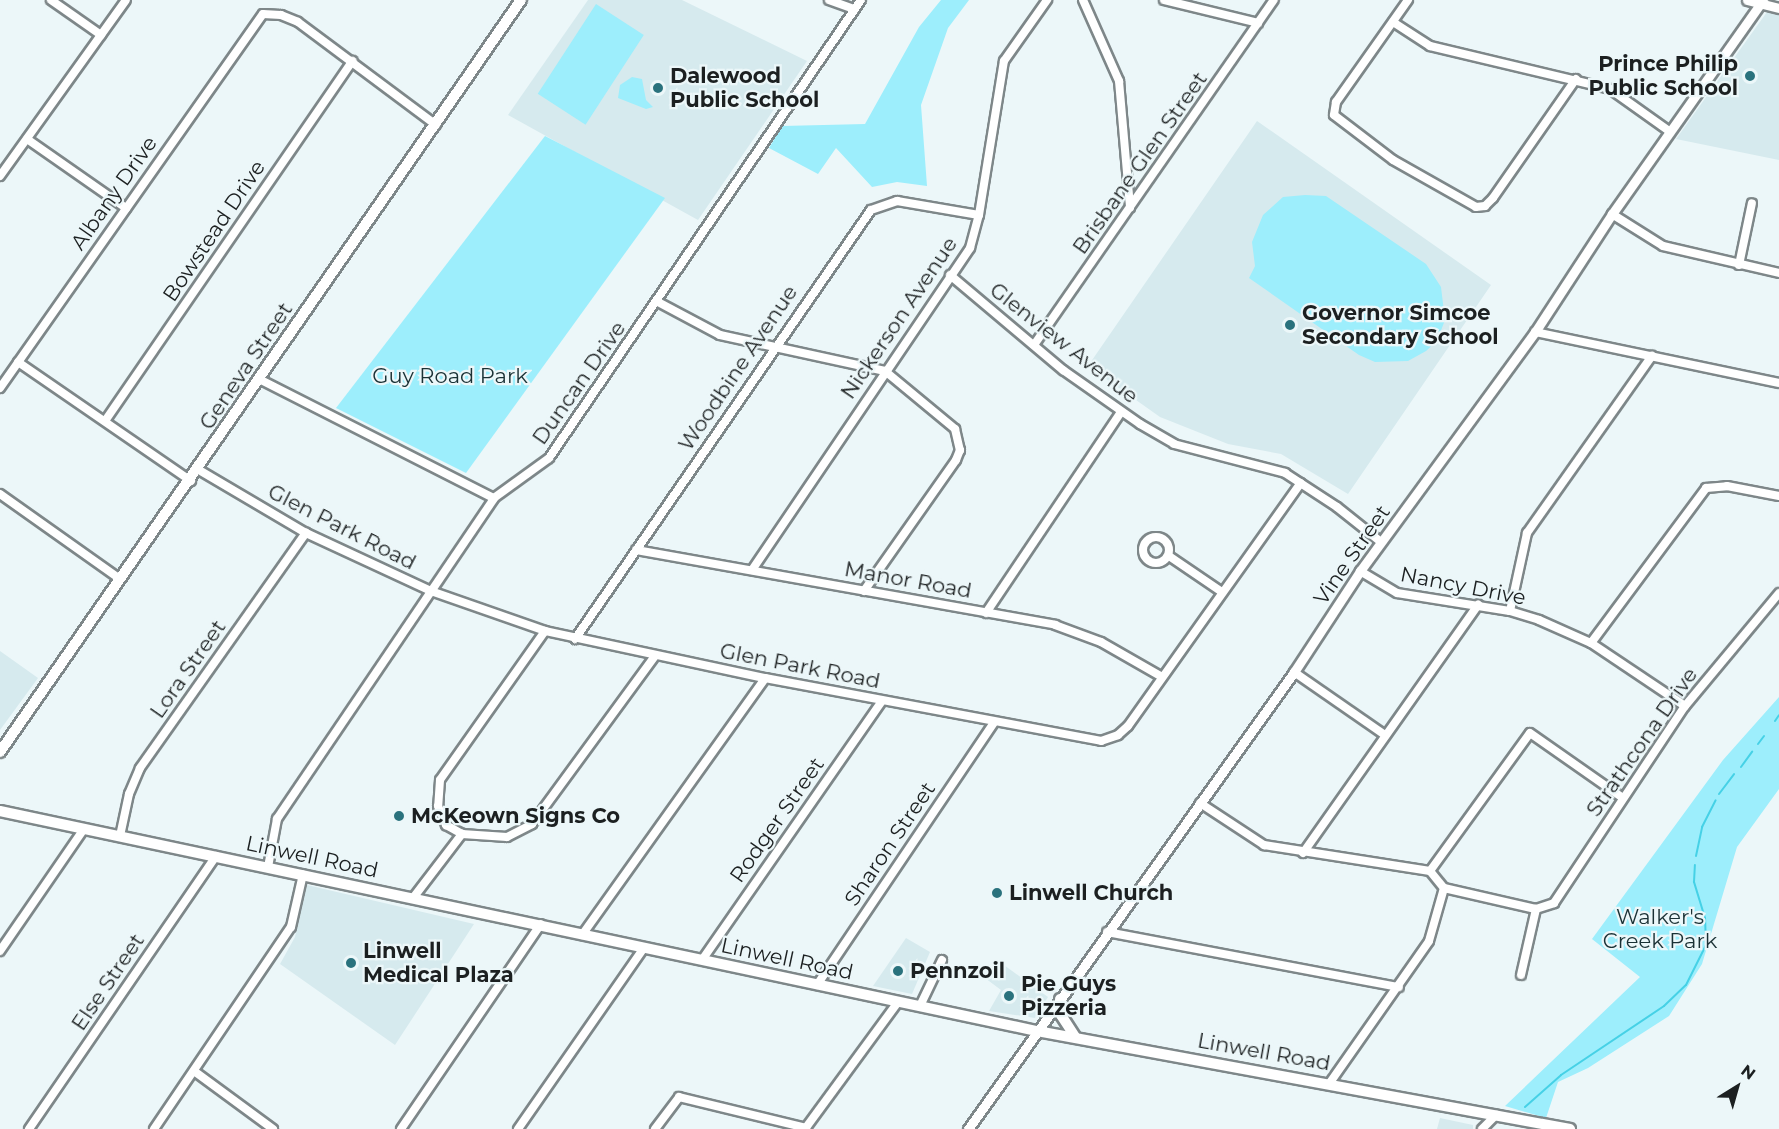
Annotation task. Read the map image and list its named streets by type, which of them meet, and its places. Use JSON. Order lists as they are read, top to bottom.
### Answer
{
  "streets": {
    "main road": ["Geneva Street", "Linwell Road"],
    "street": [
      "Brisbane Glen Street",
      "Albany Drive",
      "Bowstead Drive",
      "Nickerson Avenue",
      "Glenview Avenue",
      "Woodbine Avenue",
      "Duncan Drive",
      "Glen Park Road",
      "Vine Street",
      "Manor Road",
      "Nancy Drive",
      "Lora Street",
      "Strathcona Drive",
      "Rodger Street",
      "Sharon Street",
      "Else Street"
    ]
  },
  "crossings": [
    ["Brisbane Glen Street", "Glenview Avenue"],
    ["Albany Drive", "Bowstead Drive"],
    ["Nickerson Avenue", "Glenview Avenue"],
    ["Nickerson Avenue", "Woodbine Avenue"],
    ["Nickerson Avenue", "Manor Road"],
    ["Glenview Avenue", "Glen Park Road"],
    ["Glenview Avenue", "Vine Street"],
    ["Geneva Street", "Glen Park Road"],
    ["Woodbine Avenue", "Glen Park Road"],
    ["Woodbine Avenue", "Manor Road"],
    ["Duncan Drive", "Glen Park Road"],
    ["Duncan Drive", "Linwell Road"],
    ["Glen Park Road", "Manor Road"],
    ["Glen Park Road", "Lora Street"],
    ["Glen Park Road", "Rodger Street"],
    ["Glen Park Road", "Sharon Street"],
    ["Vine Street", "Nancy Drive"],
    ["Vine Street", "Linwell Road"],
    ["Nancy Drive", "Strathcona Drive"],
    ["Lora Street", "Linwell Road"],
    ["Rodger Street", "Linwell Road"],
    ["Sharon Street", "Linwell Road"],
    ["Linwell Road", "Else Street"]
  ],
  "parks": ["Guy Road Park", "Walker's Creek Park"],
  "places": [
    "Prince Philip Public School",
    "Dalewood Public School",
    "Governor Simcoe Secondary School",
    "McKeown Signs Co",
    "Linwell Church",
    "Linwell Medical Plaza",
    "Pennzoil",
    "Pie Guys Pizzeria"
  ],
  "north": "top right"
}
